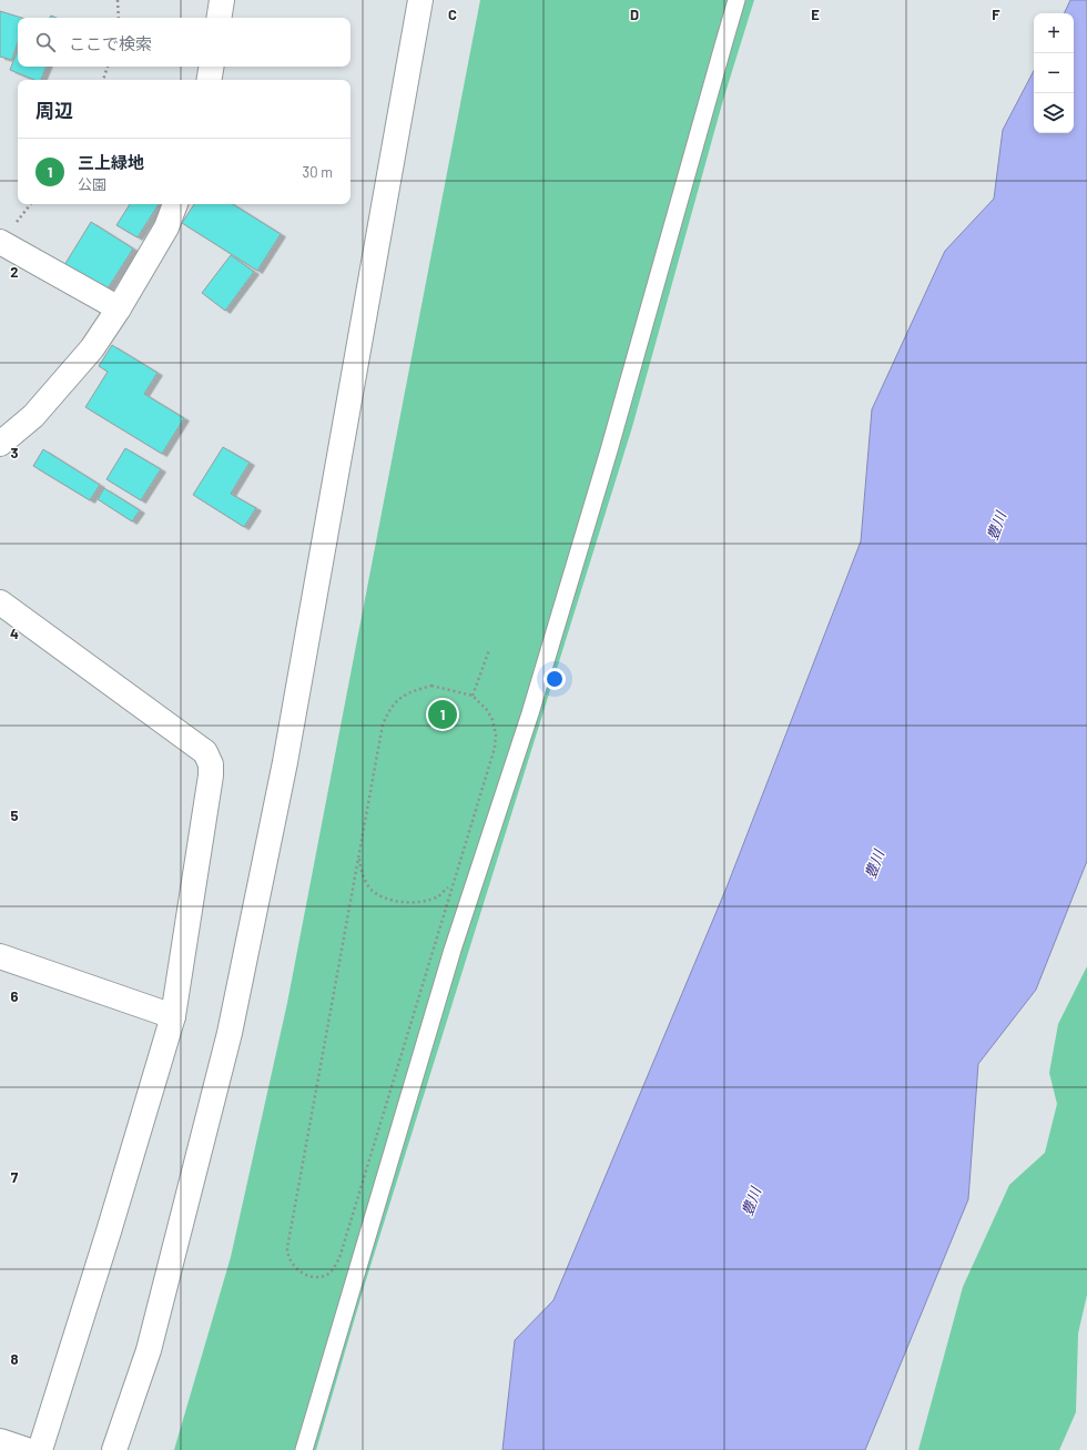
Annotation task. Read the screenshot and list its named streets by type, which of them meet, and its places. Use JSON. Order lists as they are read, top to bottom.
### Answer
{
  "water": ["豊川"],
  "page": {
    "map_buttons": ["+", "−"],
    "search": "ここで検索",
    "heading": "周辺",
    "list": [
      {
        "mark": "1",
        "name": "三上緑地",
        "note": "公園",
        "value": "30 m"
      }
    ],
    "pins": "1"
  },
  "grid": {
    "columns": [
      "C",
      "D",
      "E",
      "F"
    ],
    "rows": [
      "2",
      "3",
      "4",
      "5",
      "6",
      "7",
      "8"
    ]
  }
}
